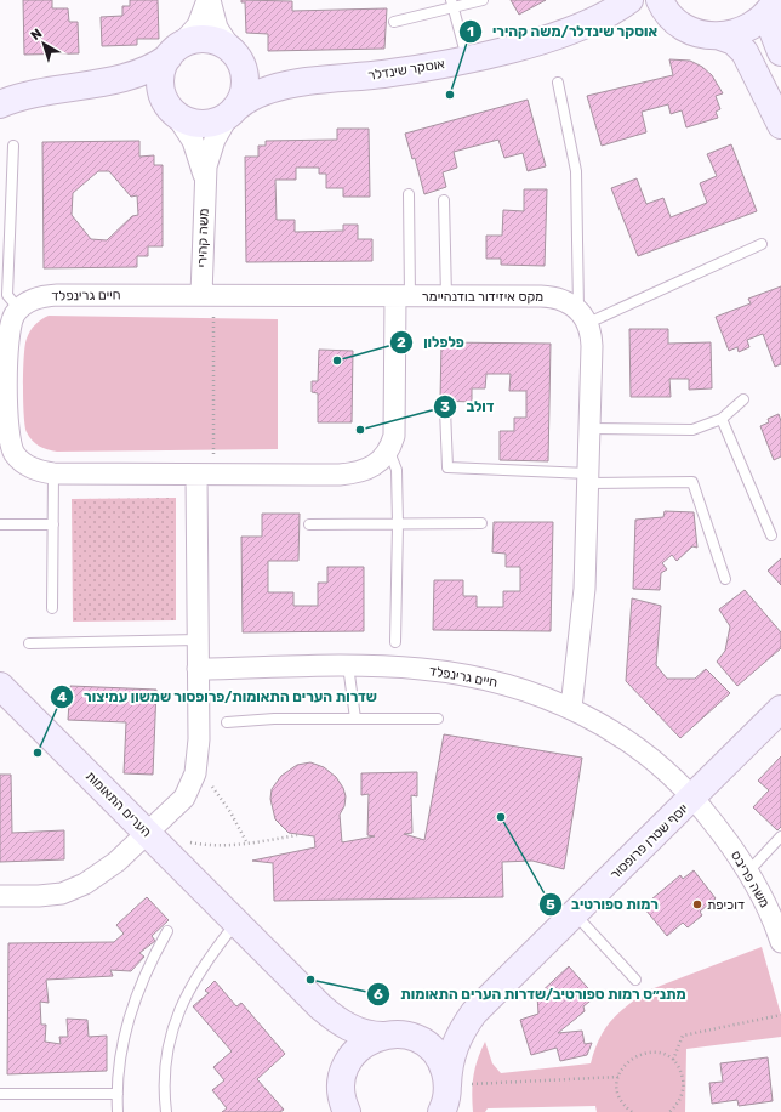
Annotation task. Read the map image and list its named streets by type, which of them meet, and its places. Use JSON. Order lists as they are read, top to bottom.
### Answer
{
  "streets": {
    "street": [
      "אוסקר שינדלר",
      "משה קהירי",
      "חיים גרינפלד",
      "מקס איזידור בודנהיימר",
      "הערים התאומות",
      "יוסף שטרן פרופסור",
      "משה פריבס"
    ]
  },
  "crossings": [
    ["אוסקר שינדלר", "משה קהירי"],
    ["משה קהירי", "חיים גרינפלד"],
    ["חיים גרינפלד", "מקס איזידור בודנהיימר"],
    ["חיים גרינפלד", "יוסף שטרן פרופסור"],
    ["חיים גרינפלד", "משה פריבס"],
    ["יוסף שטרן פרופסור", "משה פריבס"]
  ],
  "places": [
    "אוסקר שינדלר/משה קהירי",
    "פלפלון",
    "דולב",
    "שדרות הערים התאומות/פרופסור שמשון עמיצור",
    "רמות ספורטיב",
    "דוכיפת",
    "מתנ״ס רמות ספורטיב/שדרות הערים התאומות"
  ],
  "north": "top left"
}
